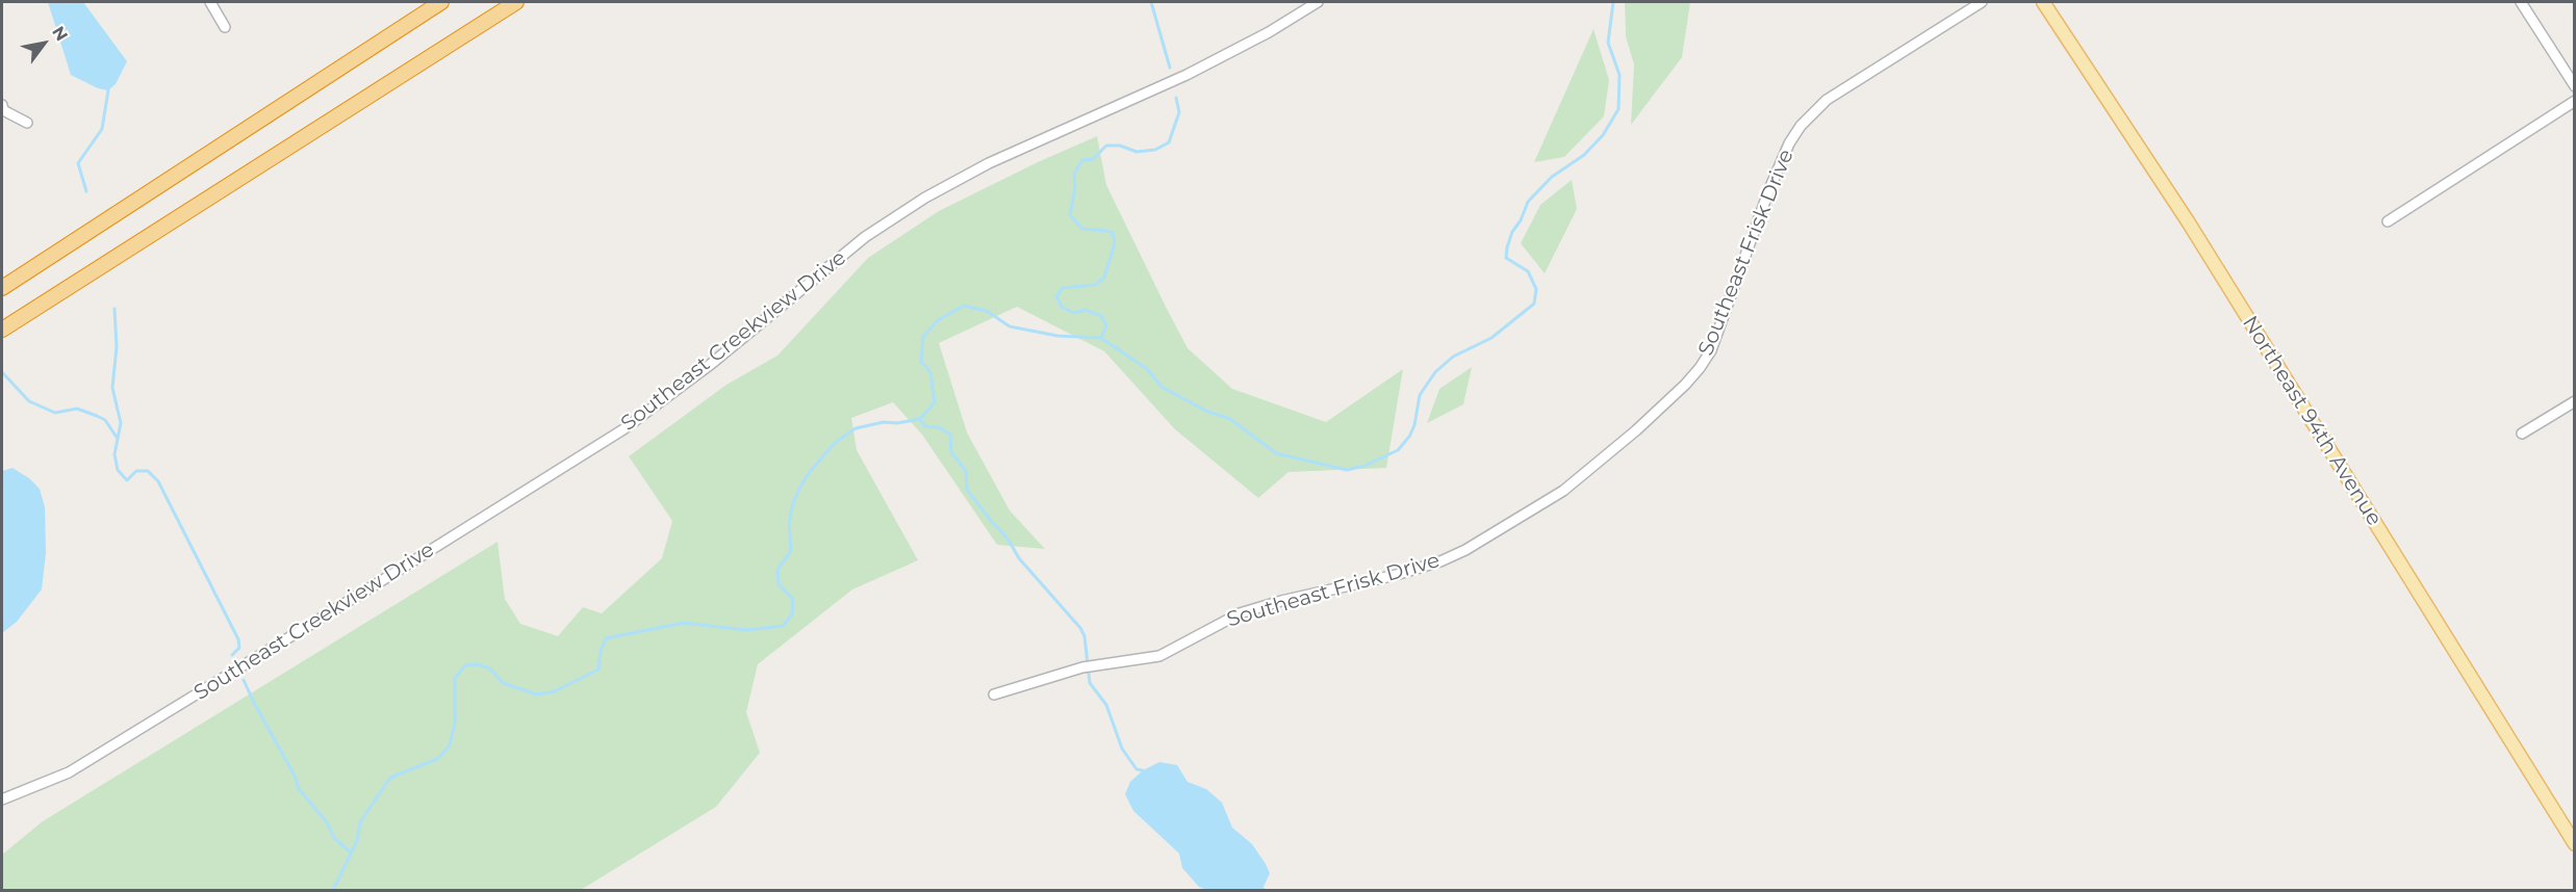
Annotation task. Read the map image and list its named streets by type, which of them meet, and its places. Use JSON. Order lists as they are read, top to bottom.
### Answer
{
  "streets": {
    "main road": ["Northeast 94th Avenue"],
    "street": ["Southeast Frisk Drive", "Southeast Creekview Drive"]
  },
  "north": "top right"
}
